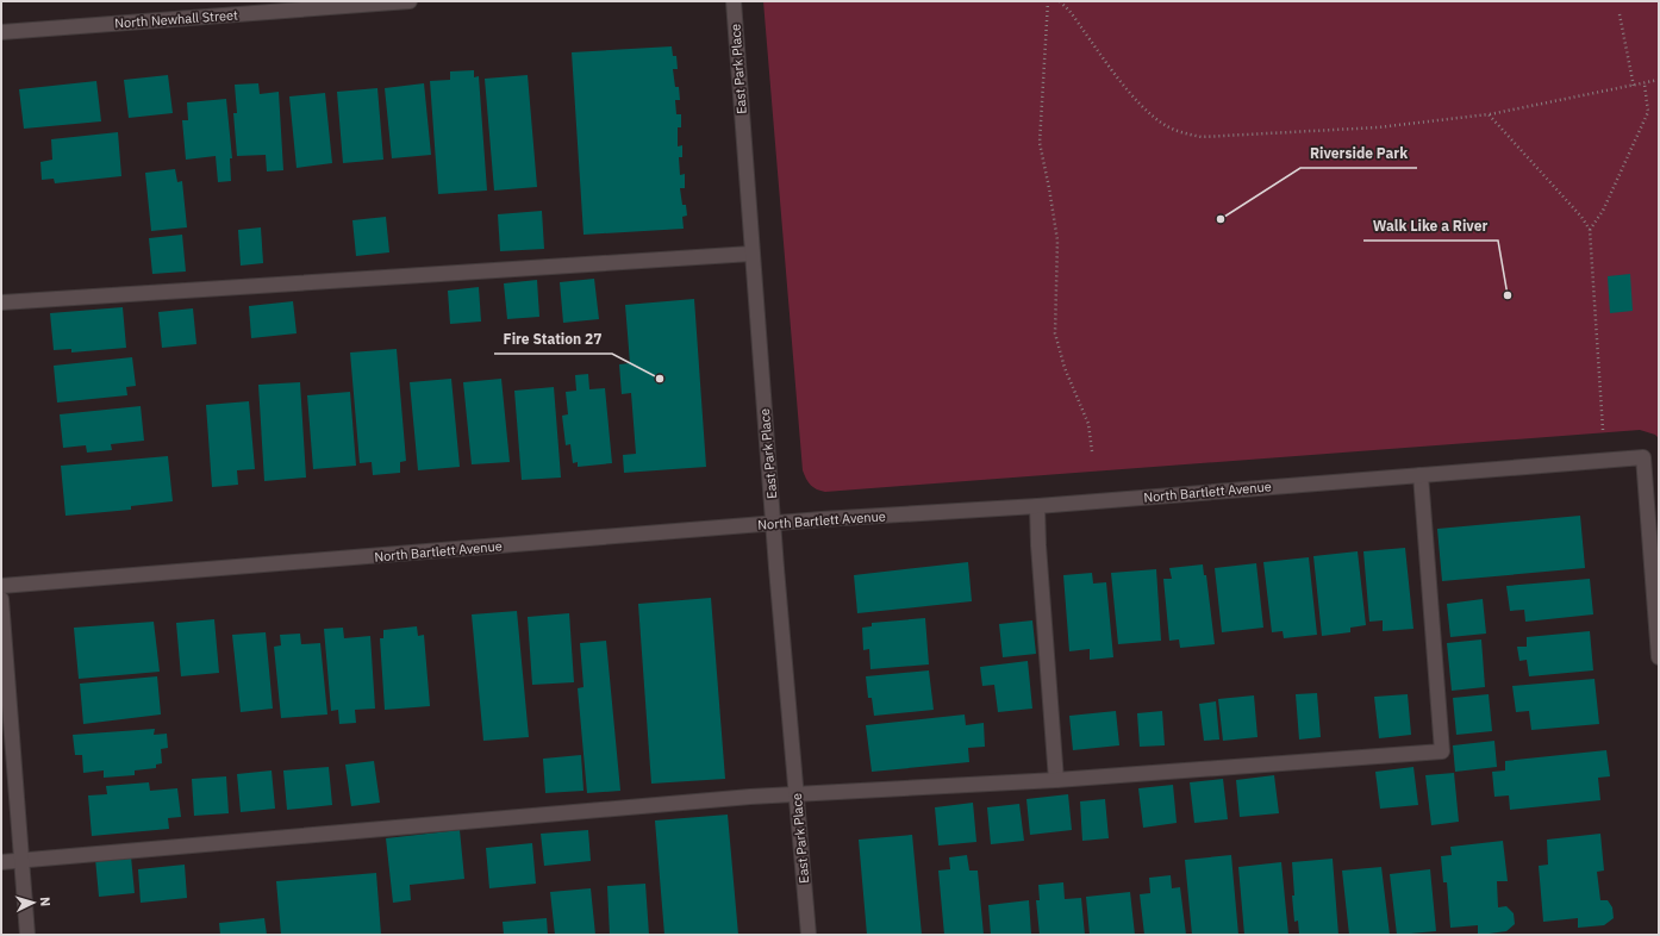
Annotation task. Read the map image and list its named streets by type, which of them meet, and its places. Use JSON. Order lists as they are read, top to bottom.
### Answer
{
  "streets": {
    "street": ["North Newhall Street", "East Park Place", "North Bartlett Avenue"]
  },
  "crossings": [
    ["East Park Place", "North Bartlett Avenue"]
  ],
  "places": ["Riverside Park", "Walk Like a River", "Fire Station 27"],
  "north": "right"
}
